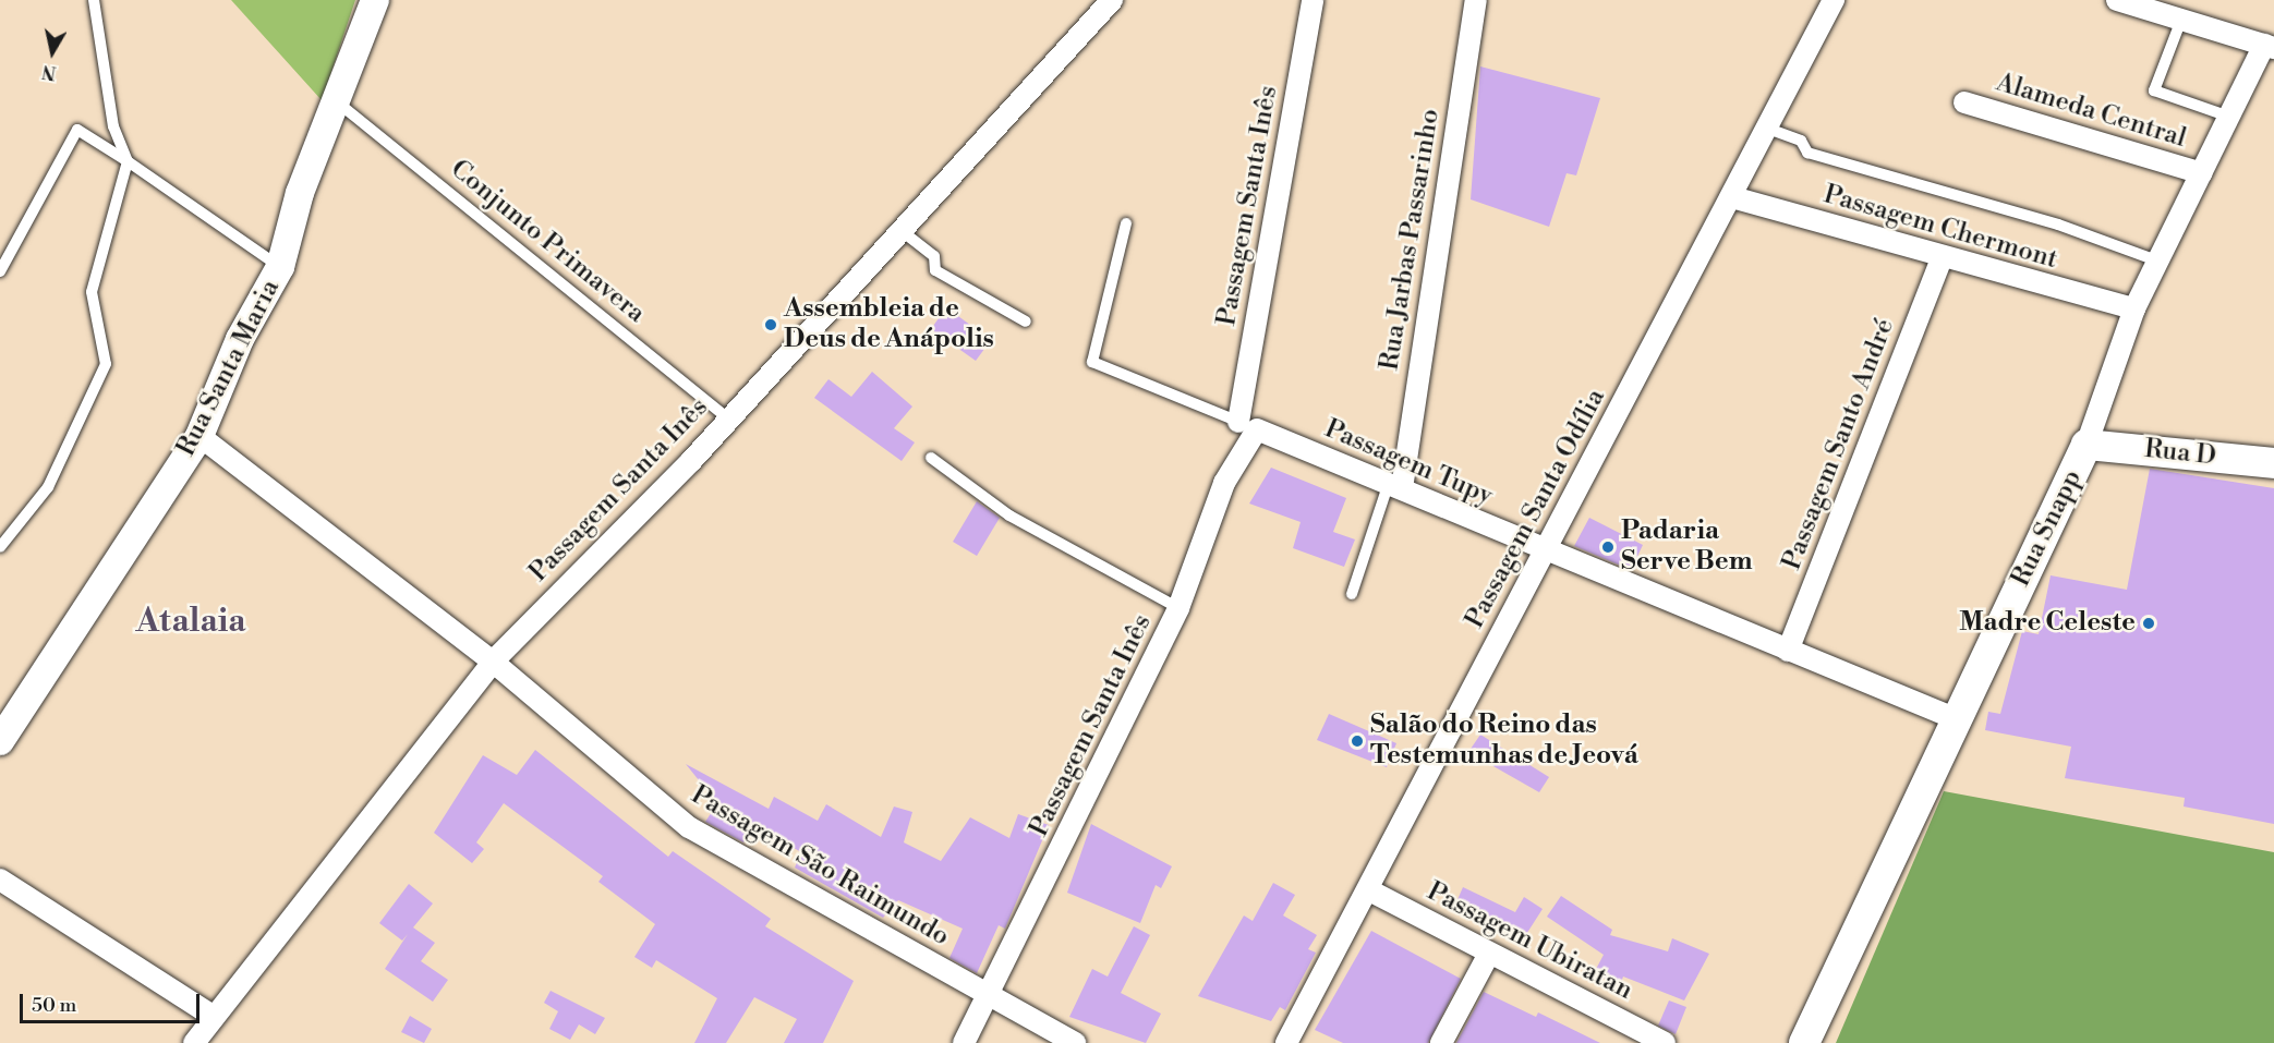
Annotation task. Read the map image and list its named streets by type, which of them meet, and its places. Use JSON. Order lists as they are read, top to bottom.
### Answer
{
  "streets": {
    "main road": ["Rua D", "Rua Snapp"],
    "street": [
      "Alameda Central",
      "Passagem Santa Inês",
      "Passagem Chermont",
      "Rua Jarbas Passarinho",
      "Rua Santa Maria",
      "Passagem Santo André",
      "Passagem Tupy",
      "Passagem Santa Odília",
      "Passagem São Raimundo",
      "Passagem Ubiratan"
    ],
    "lane": ["Conjunto Primavera"]
  },
  "crossings": [
    ["Alameda Central", "Rua Snapp"],
    ["Passagem Santa Inês", "Conjunto Primavera"],
    ["Passagem Santa Inês", "Passagem Tupy"],
    ["Passagem Santa Inês", "Passagem São Raimundo"],
    ["Passagem Chermont", "Passagem Santo André"],
    ["Passagem Chermont", "Passagem Santa Odília"],
    ["Passagem Chermont", "Rua Snapp"],
    ["Rua Jarbas Passarinho", "Passagem Tupy"],
    ["Conjunto Primavera", "Rua Santa Maria"],
    ["Rua Santa Maria", "Passagem São Raimundo"],
    ["Passagem Santo André", "Passagem Tupy"],
    ["Rua D", "Rua Snapp"],
    ["Passagem Tupy", "Passagem Santa Odília"],
    ["Passagem Tupy", "Rua Snapp"],
    ["Passagem Santa Odília", "Passagem Ubiratan"]
  ],
  "districts": ["Atalaia"],
  "places": [
    "Assembleia de Deus de Anápolis",
    "Padaria Serve Bem",
    "Madre Celeste",
    "Salão do Reino das Testemunhas de Jeová"
  ],
  "scale_bar": "50 m",
  "north": "bottom"
}
